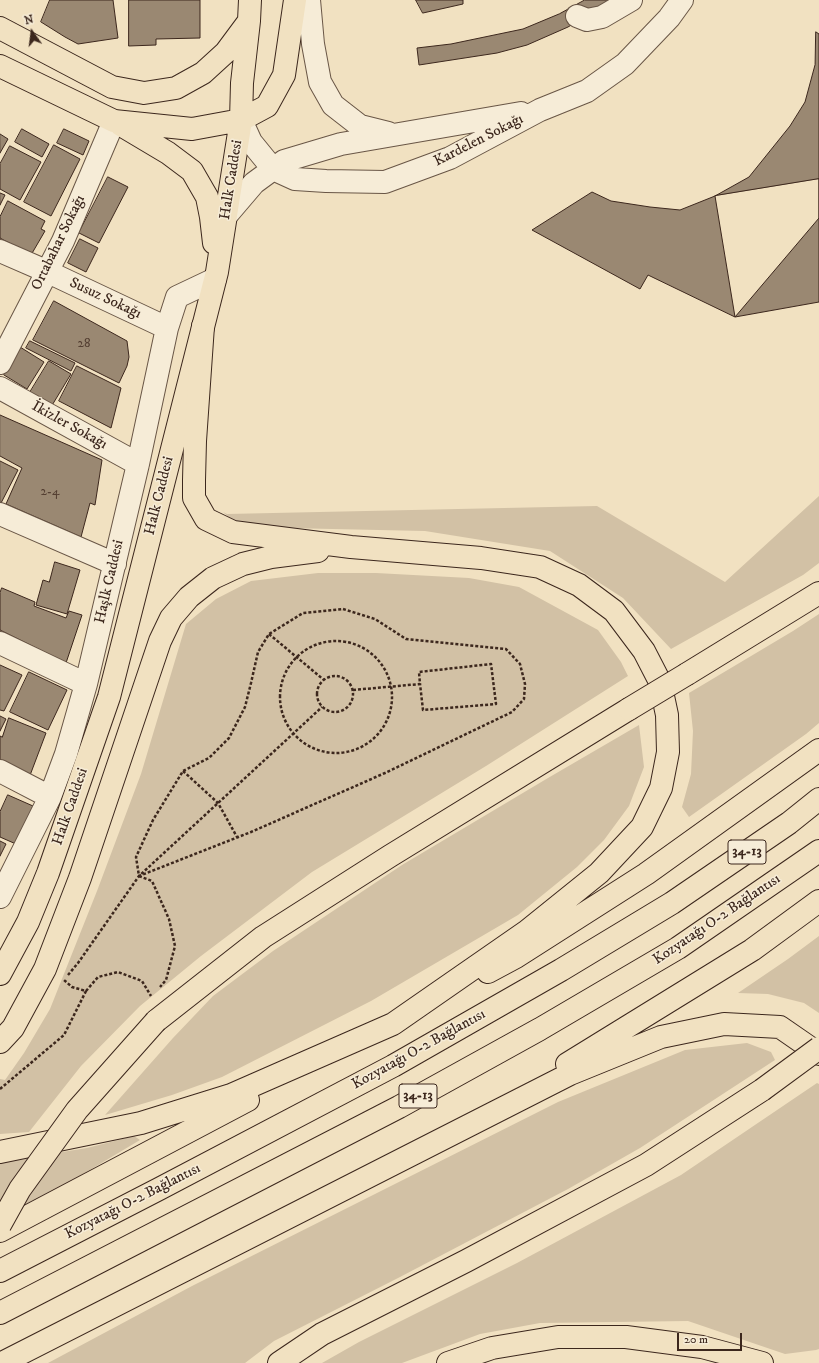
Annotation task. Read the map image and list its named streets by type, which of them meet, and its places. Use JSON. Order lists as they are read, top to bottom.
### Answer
{
  "streets": {
    "main road": ["Halk Caddesi", "34-13", "Kozyatağı O-2 Bağlantısı"],
    "street": [
      "Kardelen Sokağı",
      "Ortabahar Sokağı",
      "Susuz Sokağı",
      "İkizler Sokağı",
      "Haşlk Caddesi"
    ]
  },
  "crossings": [
    ["Kardelen Sokağı", "Halk Caddesi"],
    ["Halk Caddesi", "Haşlk Caddesi"],
    ["Ortabahar Sokağı", "Susuz Sokağı"],
    ["Susuz Sokağı", "Haşlk Caddesi"],
    ["İkizler Sokağı", "Haşlk Caddesi"]
  ],
  "house_numbers": ["28", "2-4"],
  "scale_bar": "20 m",
  "north": "top"
}
